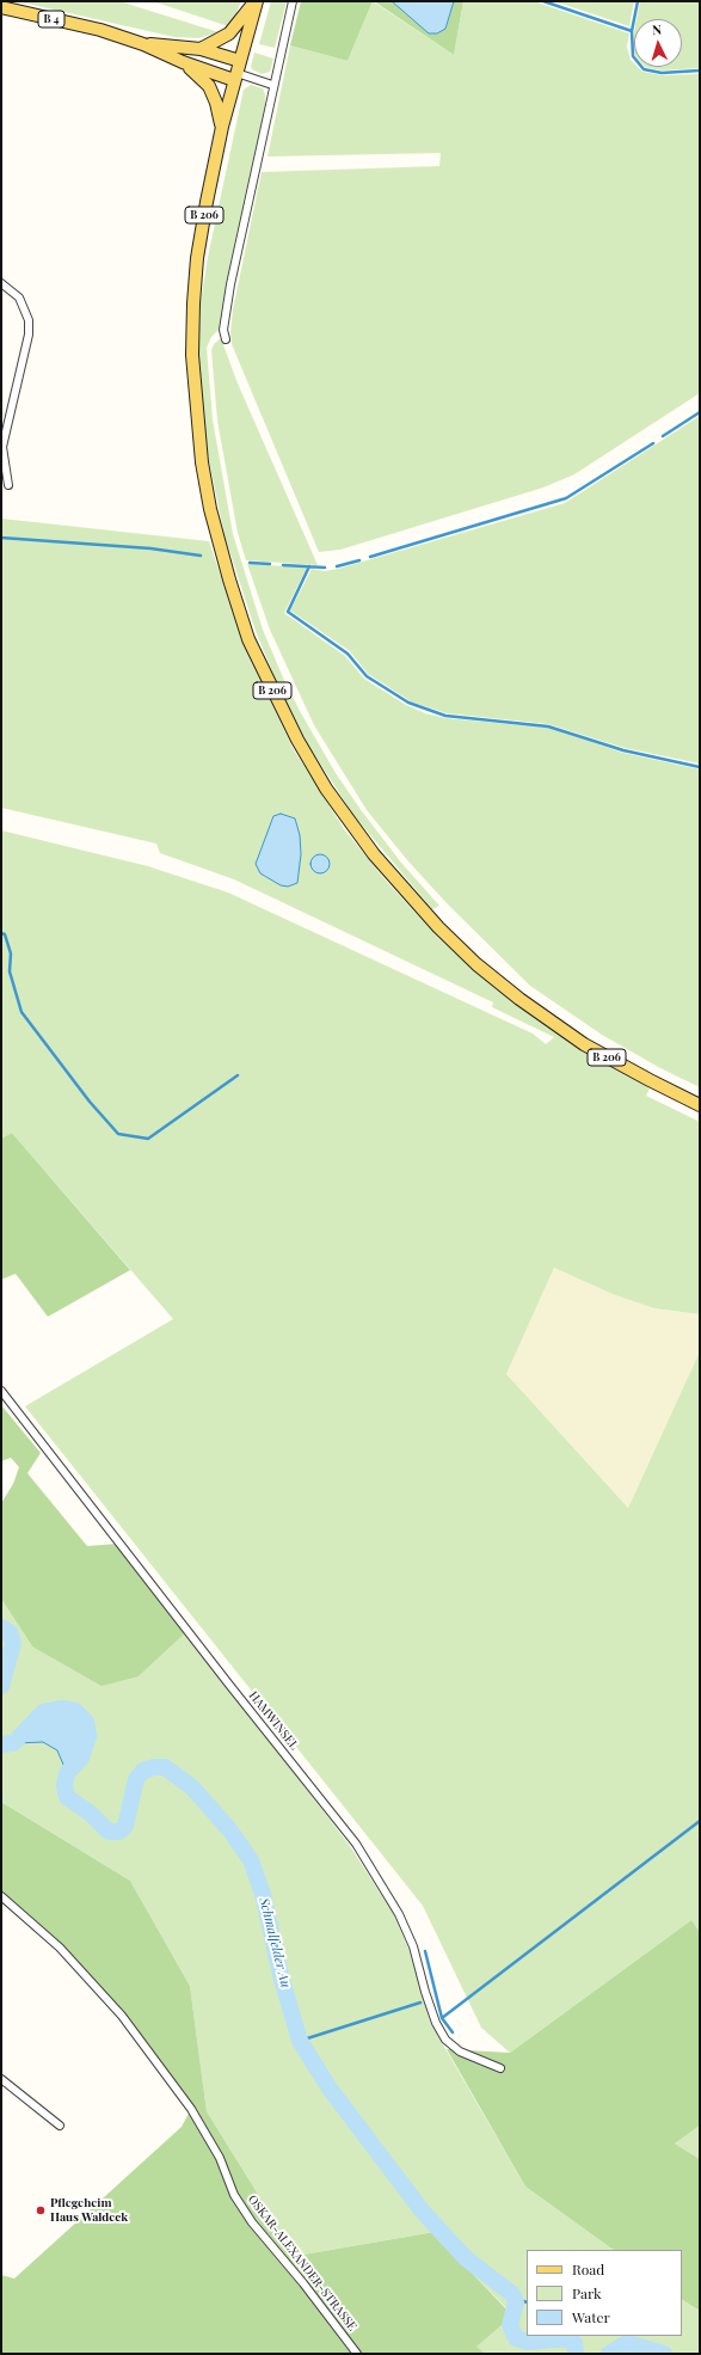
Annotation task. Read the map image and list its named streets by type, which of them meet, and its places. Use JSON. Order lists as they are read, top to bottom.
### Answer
{
  "streets": {
    "main road": ["B 4", "B 206"],
    "street": ["HAMWINSEL", "OSKAR-ALEXANDER-STRASSE"]
  },
  "crossings": [
    ["B 4", "B 206"]
  ],
  "water": ["Schmalfelder Au"],
  "places": ["Pflegeheim Haus Waldeck"],
  "legend": ["Road", "Park", "Water"],
  "north": "top"
}
